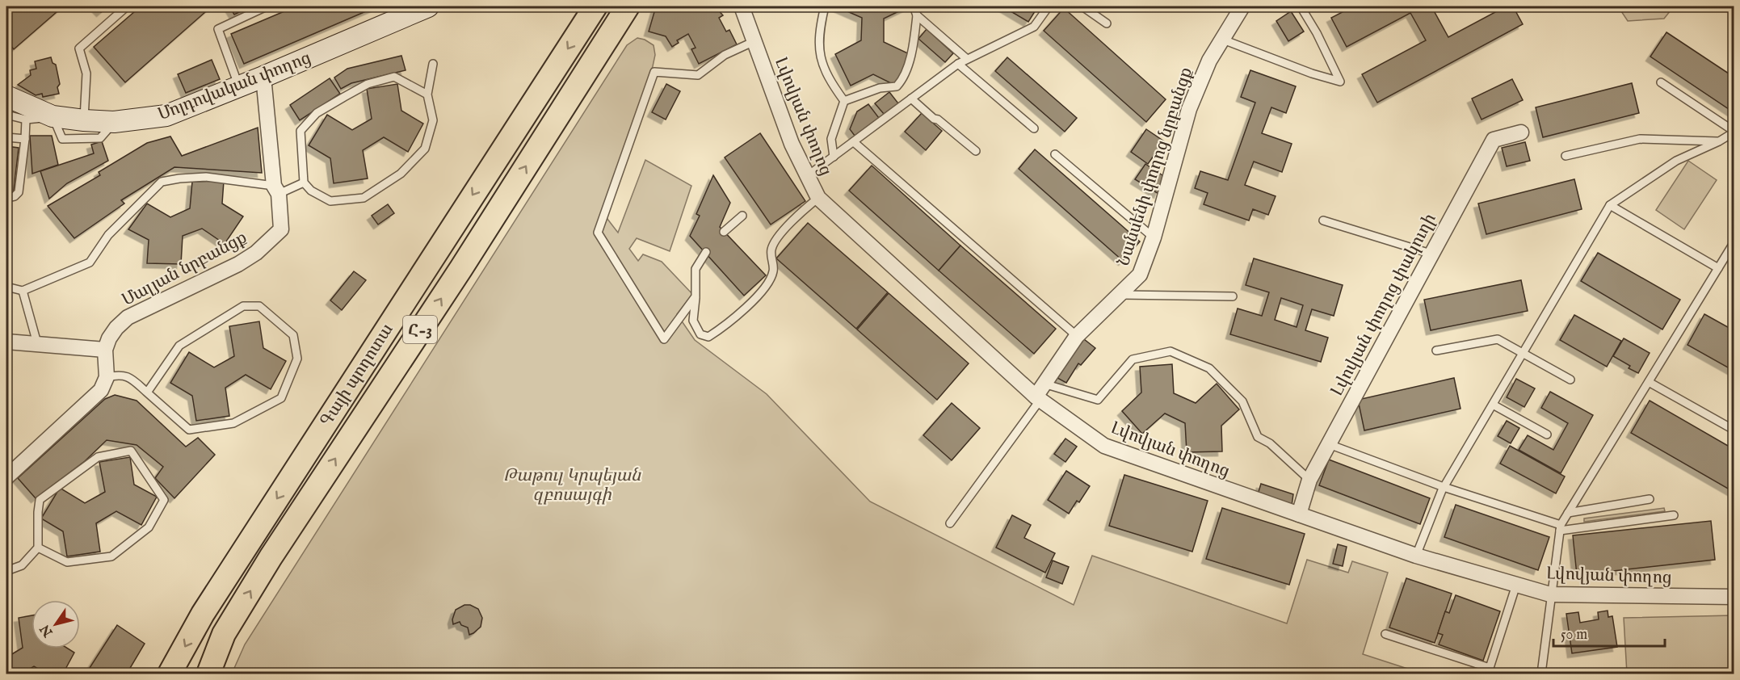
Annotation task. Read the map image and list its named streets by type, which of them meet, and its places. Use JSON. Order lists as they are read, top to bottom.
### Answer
{
  "streets": {
    "main road": ["Հ-3", "Գայի պողոտա"],
    "street": [
      "Մոլդովական փողոց",
      "Լվովյան փողոց",
      "Նանսենի փողոց նրբանցք",
      "Մալյան նրբանցք",
      "Լվովյան փողոց փակուղի"
    ]
  },
  "crossings": [
    ["Մոլդովական փողոց", "Մալյան նրբանցք"],
    ["Լվովյան փողոց", "Նանսենի փողոց նրբանցք"],
    ["Լվովյան փողոց", "Լվովյան փողոց փակուղի"]
  ],
  "parks": ["Թաթուլ Կրպեյան զբոսայգի"],
  "scale_bar": "50 m",
  "north": "bottom left"
}
